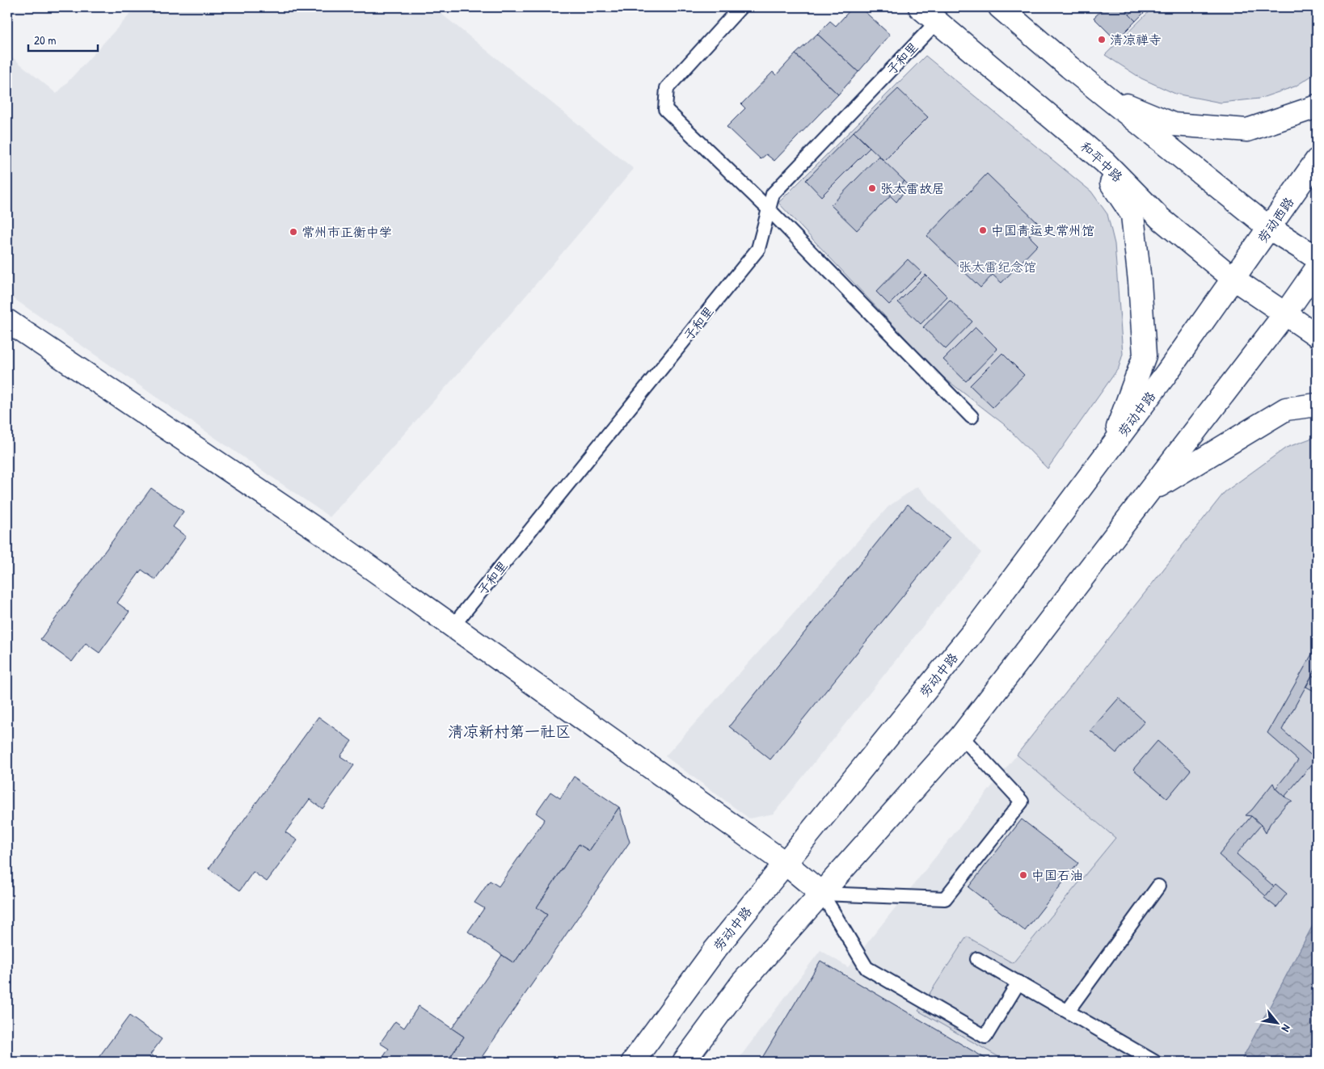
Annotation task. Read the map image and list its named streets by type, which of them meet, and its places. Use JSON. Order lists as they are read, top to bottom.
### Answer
{
  "streets": {
    "main road": ["和平中路", "劳动西路", "劳动中路"],
    "lane": ["子和里"]
  },
  "crossings": [
    ["子和里", "和平中路"],
    ["和平中路", "劳动西路"],
    ["和平中路", "劳动中路"],
    ["劳动西路", "劳动中路"]
  ],
  "districts": ["清凉新村第一社区"],
  "parks": ["张太雷纪念馆"],
  "places": [
    "清凉禅寺",
    "张太雷故居",
    "中国青运史常州馆",
    "常州市正衡中学",
    "中国石油"
  ],
  "scale_bar": "20 m",
  "north": "bottom right"
}
